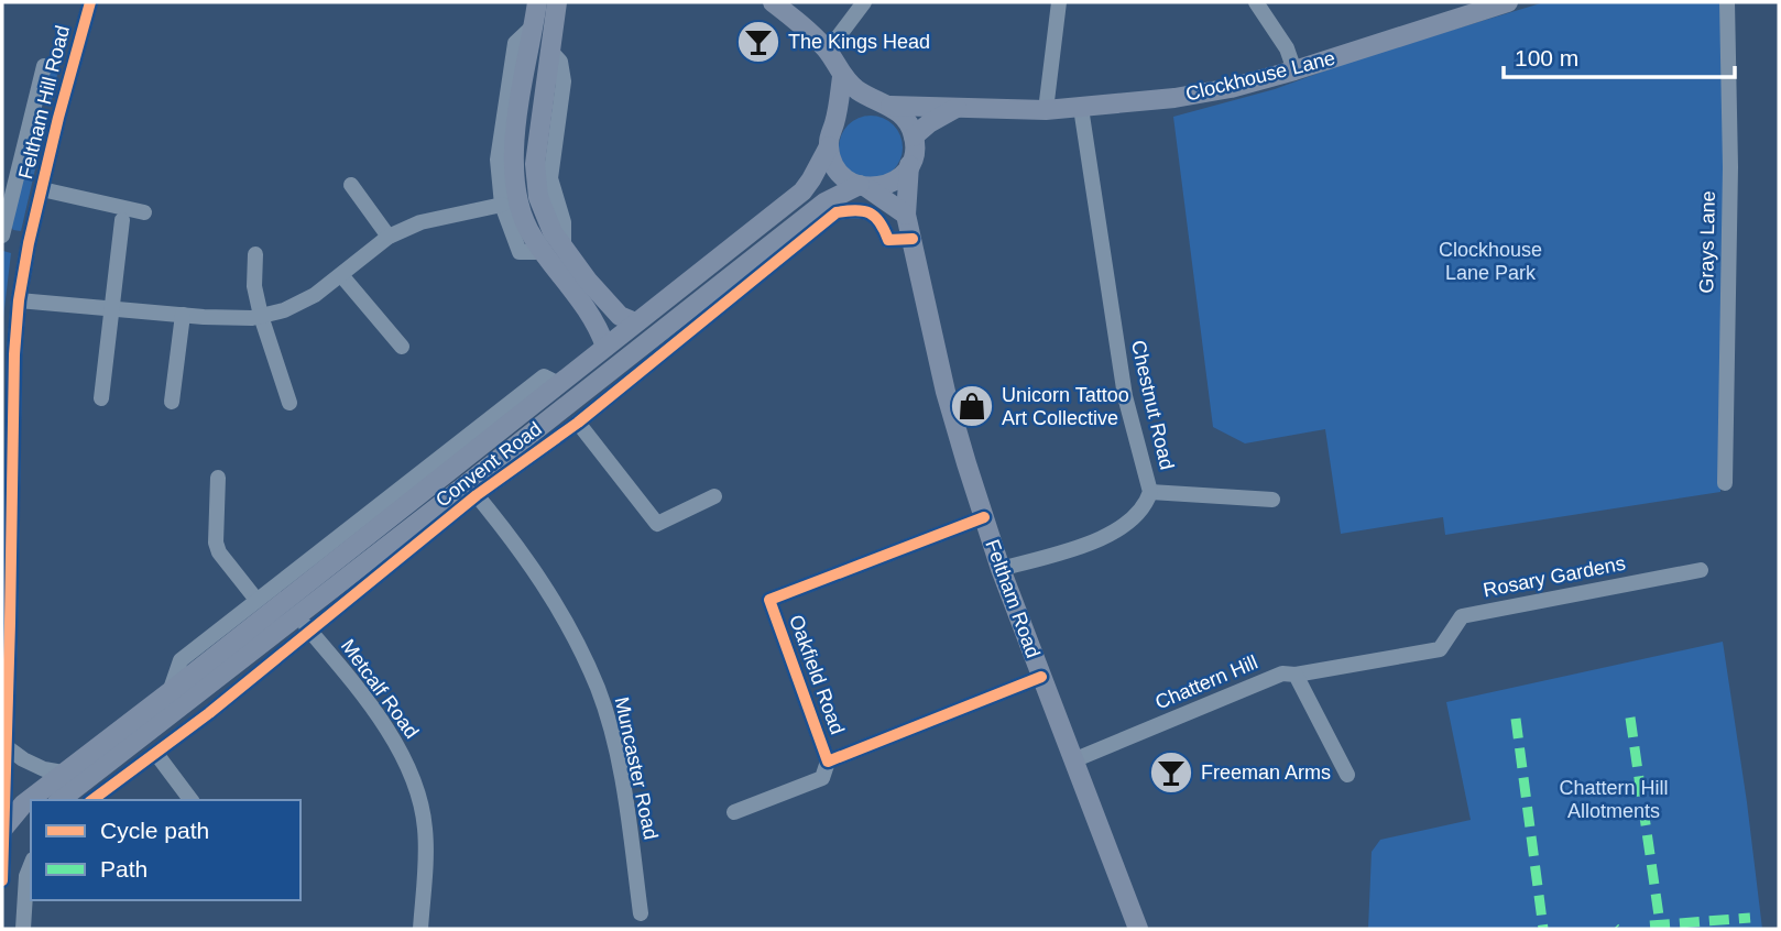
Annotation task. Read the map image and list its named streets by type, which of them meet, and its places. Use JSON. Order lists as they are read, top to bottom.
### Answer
{
  "streets": {
    "main road": ["Clockhouse Lane", "Convent Road", "Feltham Road"],
    "street": [
      "Feltham Hill Road",
      "Grays Lane",
      "Chestnut Road",
      "Rosary Gardens",
      "Oakfield Road",
      "Chattern Hill",
      "Metcalf Road",
      "Muncaster Road"
    ]
  },
  "crossings": [
    ["Clockhouse Lane", "Chestnut Road"],
    ["Clockhouse Lane", "Convent Road"],
    ["Clockhouse Lane", "Feltham Road"],
    ["Feltham Hill Road", "Convent Road"],
    ["Chestnut Road", "Feltham Road"],
    ["Convent Road", "Feltham Road"],
    ["Convent Road", "Metcalf Road"],
    ["Convent Road", "Muncaster Road"],
    ["Rosary Gardens", "Chattern Hill"],
    ["Feltham Road", "Oakfield Road"],
    ["Feltham Road", "Chattern Hill"]
  ],
  "parks": ["Clockhouse Lane Park", "Chattern Hill Allotments"],
  "places": {
    "bar": ["The Kings Head", "Freeman Arms"],
    "shop": ["Unicorn Tattoo Art Collective"]
  },
  "legend": ["Cycle path", "Path"],
  "scale_bar": "100 m"
}
